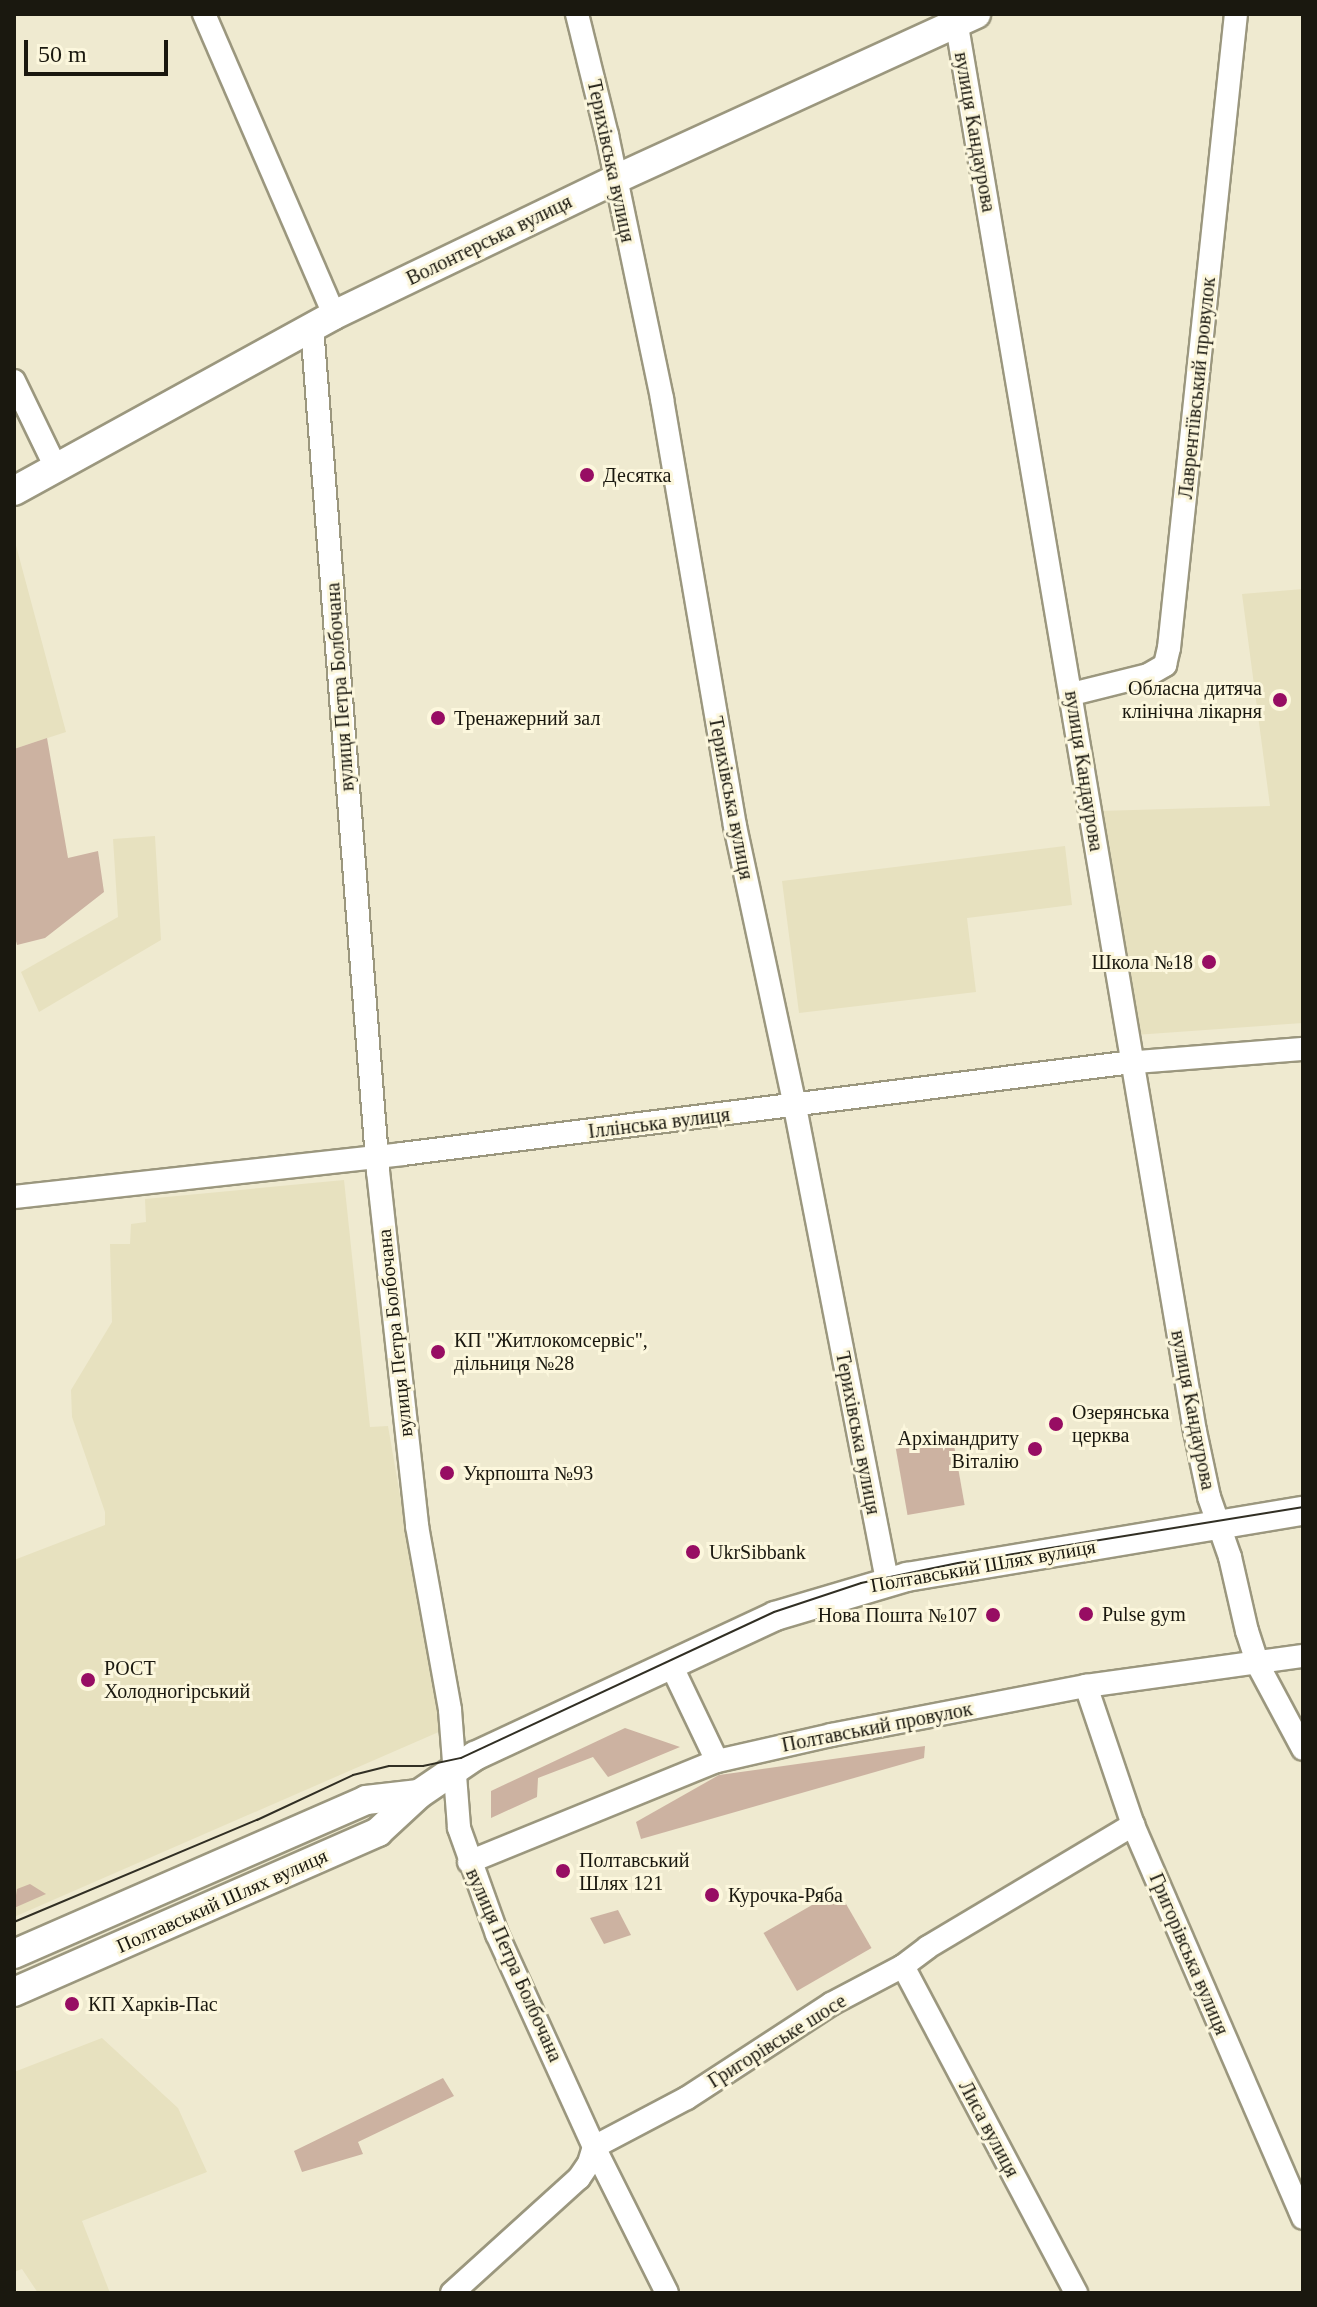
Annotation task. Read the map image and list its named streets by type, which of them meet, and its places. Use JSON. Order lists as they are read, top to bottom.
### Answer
{
  "streets": {
    "main road": ["Волонтерська вулиця", "Полтавський Шлях вулиця"],
    "street": [
      "вулиця Кандаурова",
      "Терихівська вулиця",
      "Лаврентіївський провулок",
      "вулиця Петра Болбочана",
      "Іллінська вулиця",
      "Полтавський провулок",
      "Григорівська вулиця",
      "Григорівське шосе",
      "Лиса вулиця"
    ]
  },
  "crossings": [
    ["вулиця Кандаурова", "Волонтерська вулиця"],
    ["вулиця Кандаурова", "Лаврентіївський провулок"],
    ["вулиця Кандаурова", "Іллінська вулиця"],
    ["вулиця Кандаурова", "Полтавський Шлях вулиця"],
    ["вулиця Кандаурова", "Полтавський провулок"],
    ["Терихівська вулиця", "Волонтерська вулиця"],
    ["Терихівська вулиця", "Іллінська вулиця"],
    ["Терихівська вулиця", "Полтавський Шлях вулиця"],
    ["Волонтерська вулиця", "вулиця Петра Болбочана"],
    ["вулиця Петра Болбочана", "Іллінська вулиця"],
    ["вулиця Петра Болбочана", "Полтавський Шлях вулиця"],
    ["вулиця Петра Болбочана", "Полтавський провулок"],
    ["вулиця Петра Болбочана", "Григорівське шосе"],
    ["Полтавський провулок", "Григорівська вулиця"],
    ["Григорівська вулиця", "Григорівське шосе"],
    ["Григорівське шосе", "Лиса вулиця"]
  ],
  "places": [
    "Десятка",
    "Обласна дитяча клінічна лікарня",
    "Тренажерний зал",
    "Школа №18",
    "КП \"Житлокомсервіс\", дільниця №28",
    "Озерянська церква",
    "Архімандриту Віталію",
    "Укрпошта №93",
    "UkrSibbank",
    "Pulse gym",
    "Нова Пошта №107",
    "РОСТ Холодногірський",
    "Полтавський Шлях 121",
    "Курочка-Ряба",
    "КП Харків-Пас"
  ],
  "scale_bar": "50 m"
}
